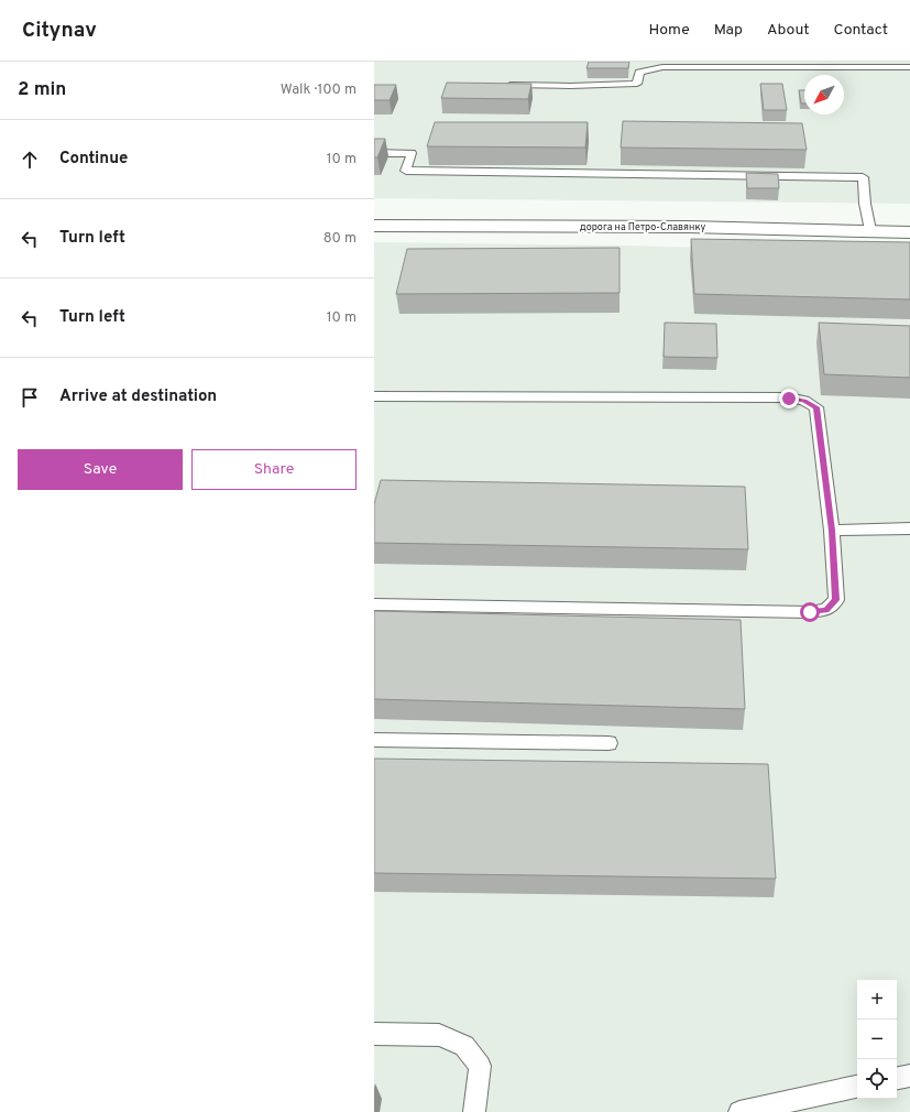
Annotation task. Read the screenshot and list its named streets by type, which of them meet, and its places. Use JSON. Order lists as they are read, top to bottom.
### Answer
{
  "streets": {
    "street": ["дорога на Петро-Славянку"]
  },
  "north": "bottom left",
  "page": {
    "header": "Citynav",
    "nav": [
      "Home",
      "Map",
      "About",
      "Contact"
    ],
    "heading": ["2 min", "Walk · 100 m"],
    "list": [
      ["Continue", "10 m"],
      ["Turn left", "80 m"],
      ["Turn left", "10 m"],
      "Arrive at destination"
    ],
    "buttons": ["Save", "Share"],
    "map_buttons": ["+", "−"]
  }
}
